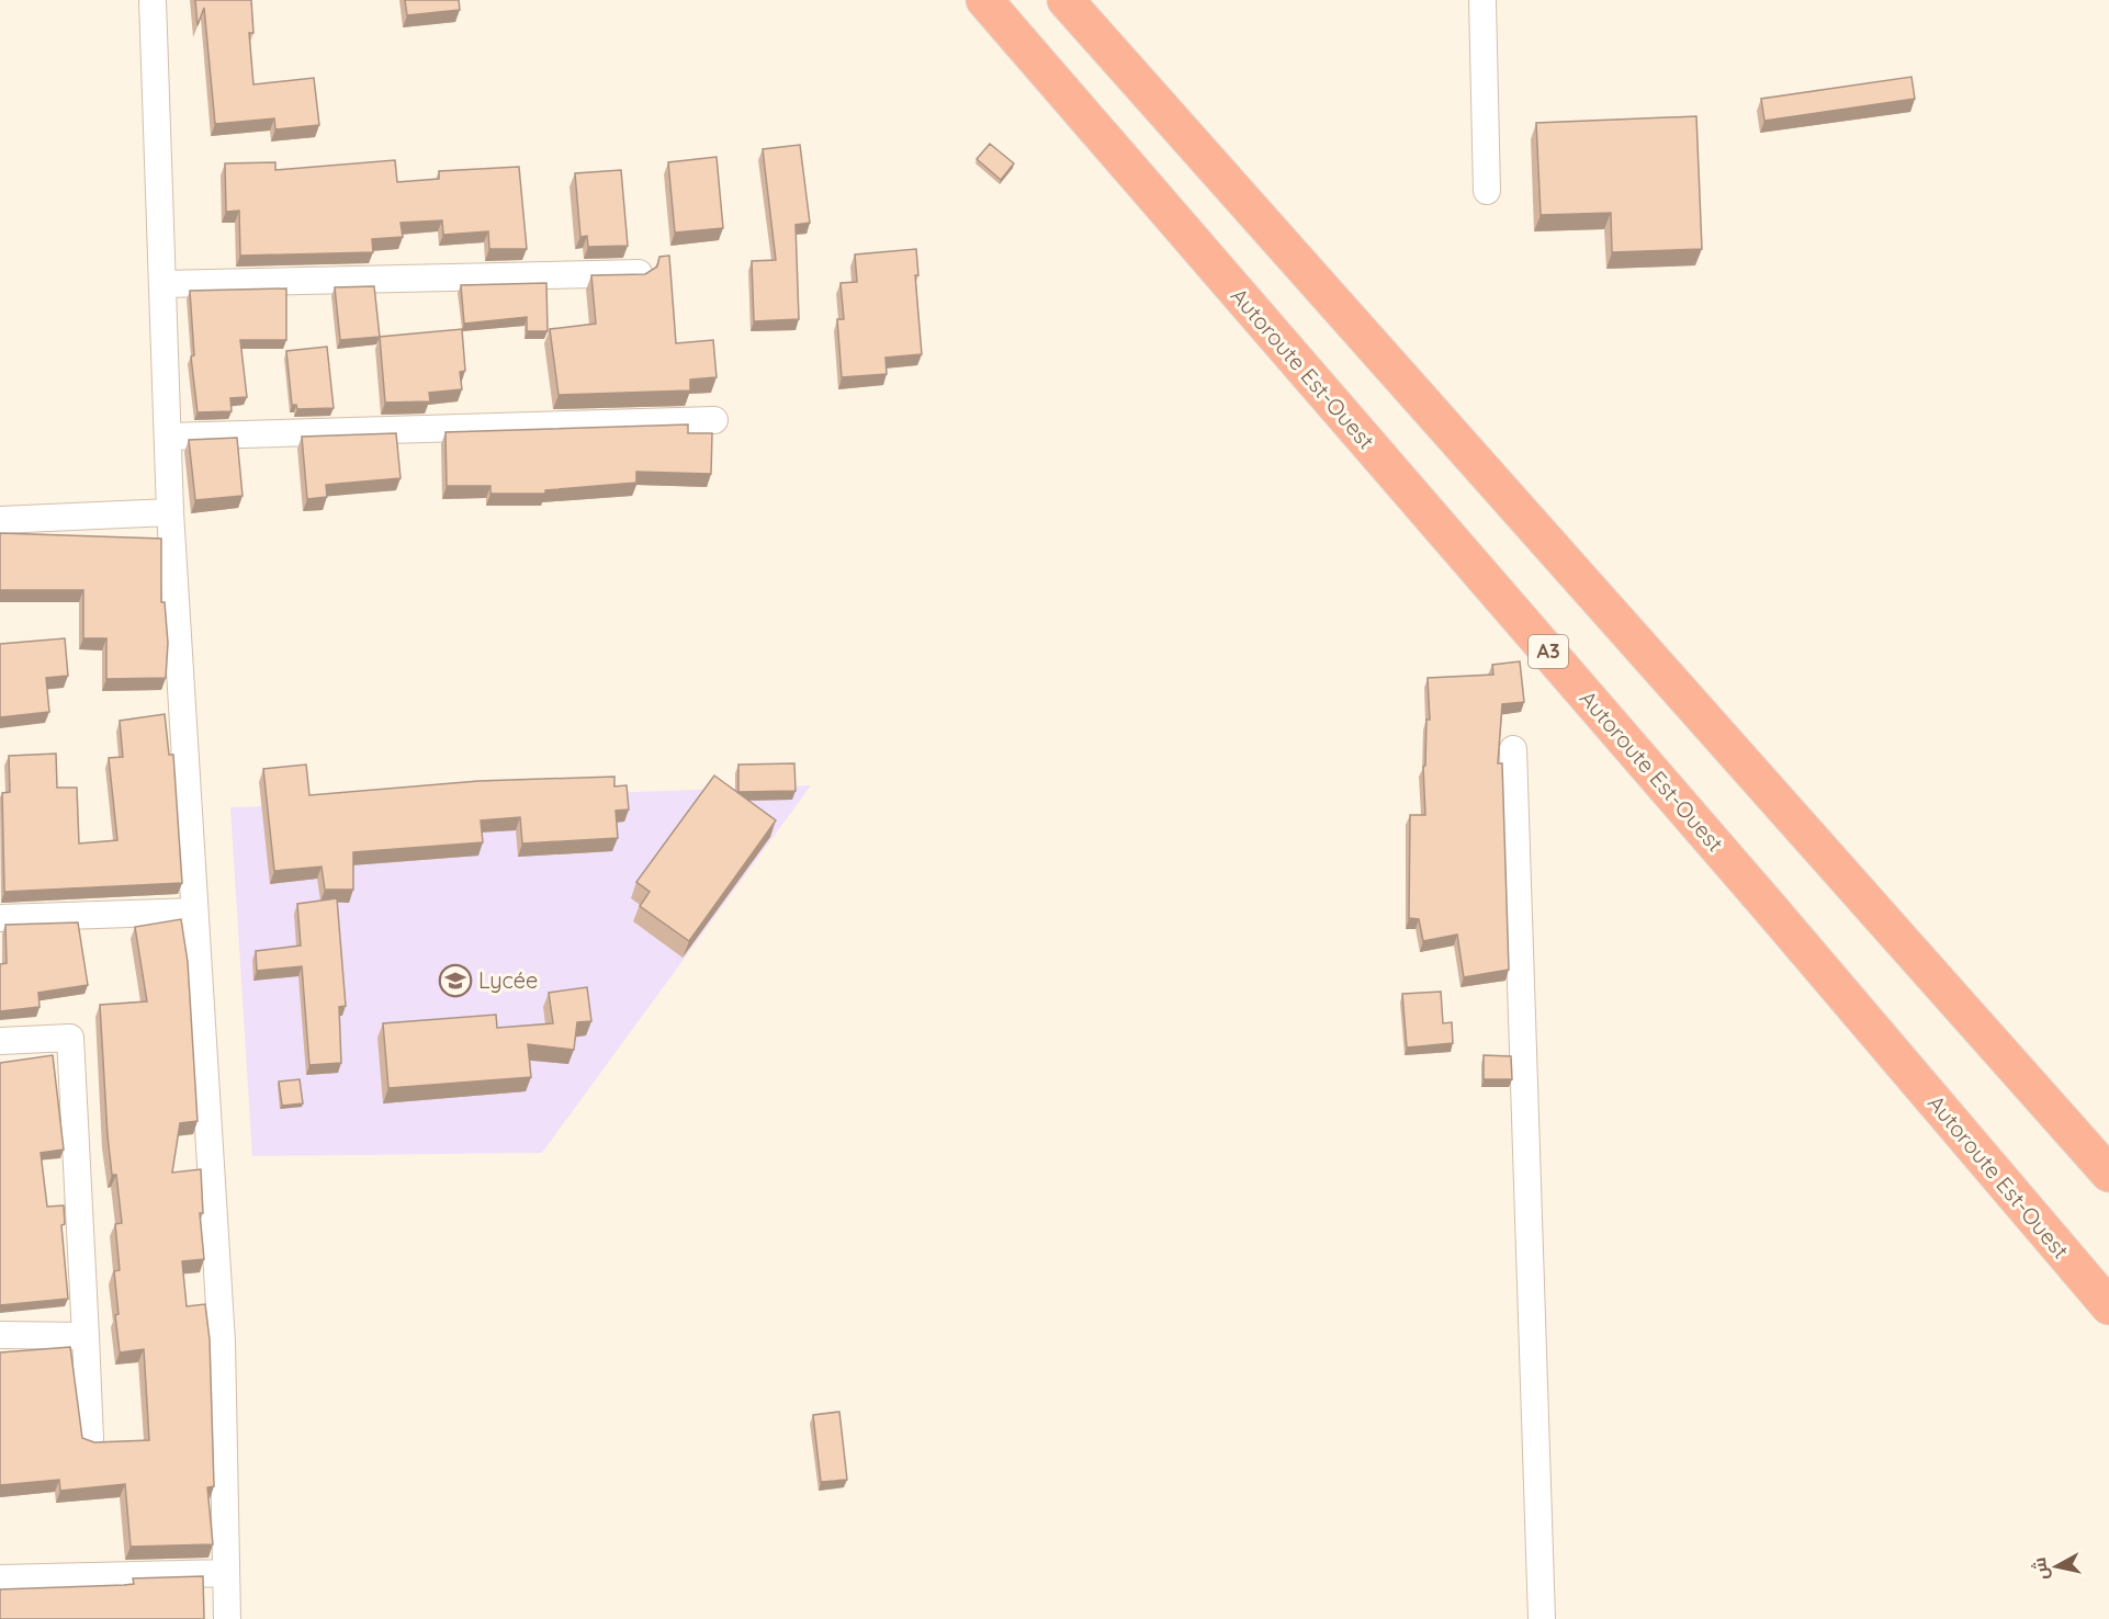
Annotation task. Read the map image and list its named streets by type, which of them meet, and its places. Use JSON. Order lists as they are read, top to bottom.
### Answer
{
  "streets": {
    "highway": ["Autoroute Est-Ouest", "A3"]
  },
  "places": {
    "school or university": ["Lycée"]
  },
  "north": "left"
}
